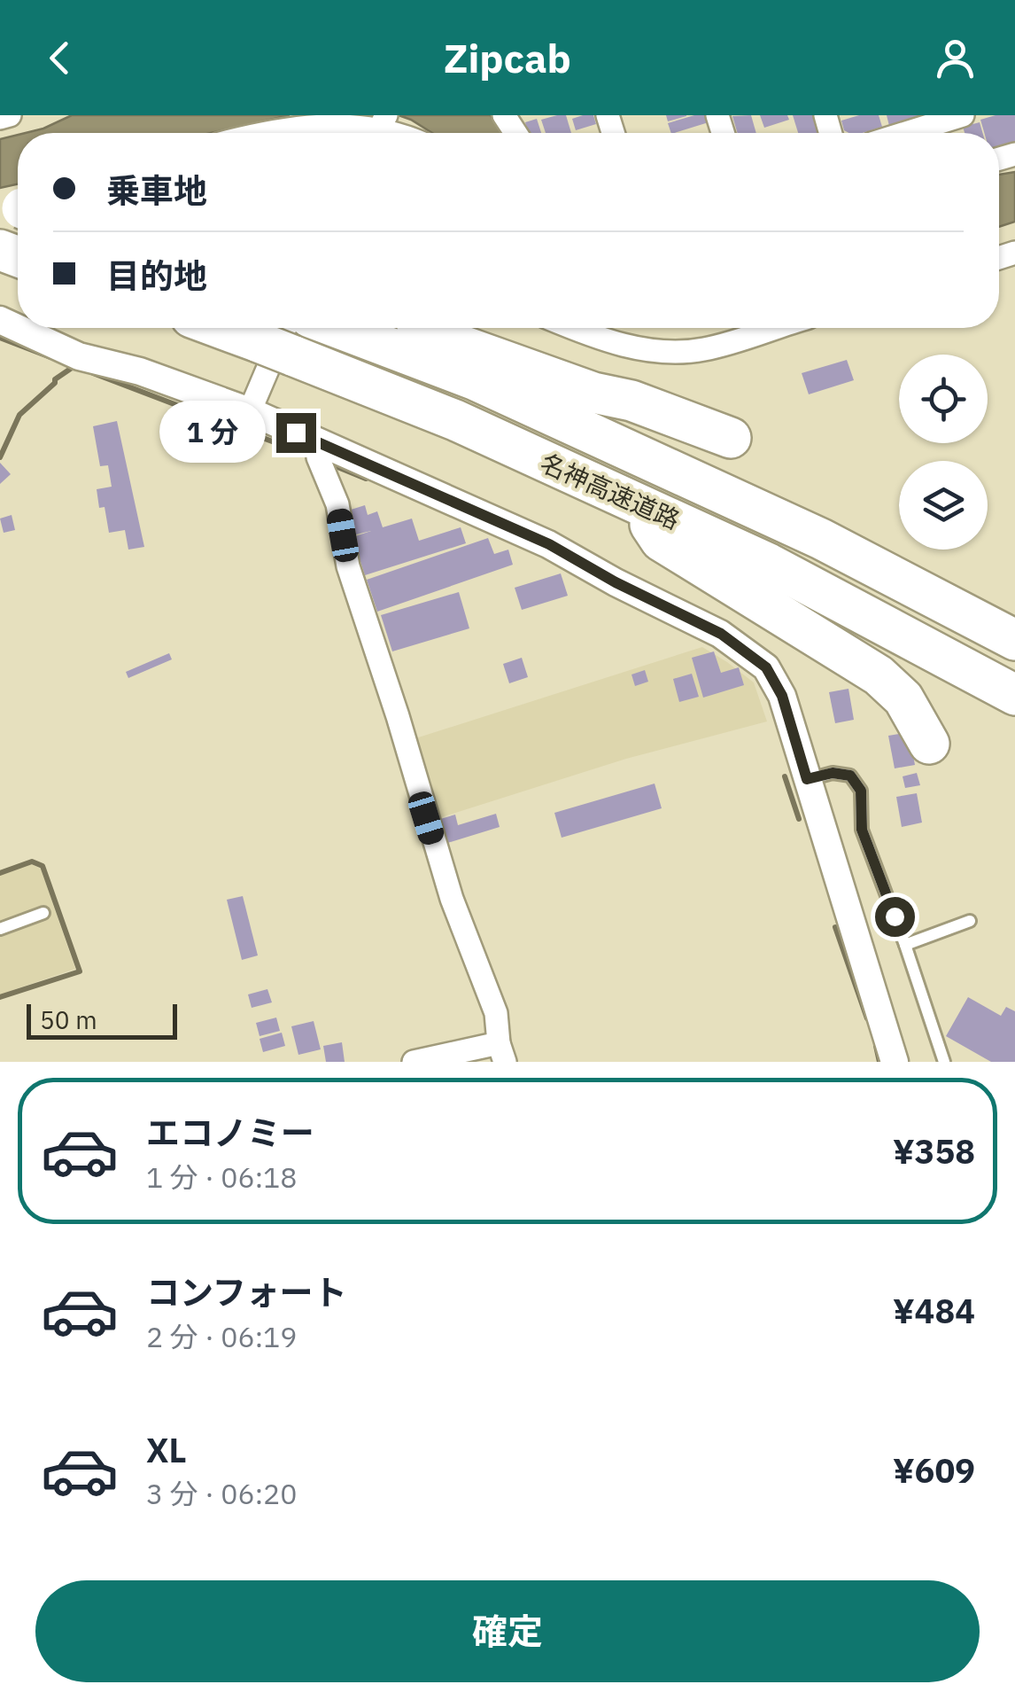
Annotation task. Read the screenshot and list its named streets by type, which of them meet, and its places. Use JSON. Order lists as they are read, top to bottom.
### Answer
{
  "streets": {
    "highway": ["名神高速道路"]
  },
  "scale_bar": "50 m",
  "page": {
    "header": "Zipcab",
    "banner": ["乗車地", "目的地"],
    "bubble": "1 分",
    "scale": "50 m",
    "list": [
      {
        "name": "エコノミー",
        "note": "1 分 · 06:18",
        "value": "¥358"
      },
      {
        "name": "コンフォート",
        "note": "2 分 · 06:19",
        "value": "¥484"
      },
      {
        "name": "XL",
        "note": "3 分 · 06:20",
        "value": "¥609"
      }
    ],
    "buttons": "確定"
  }
}
